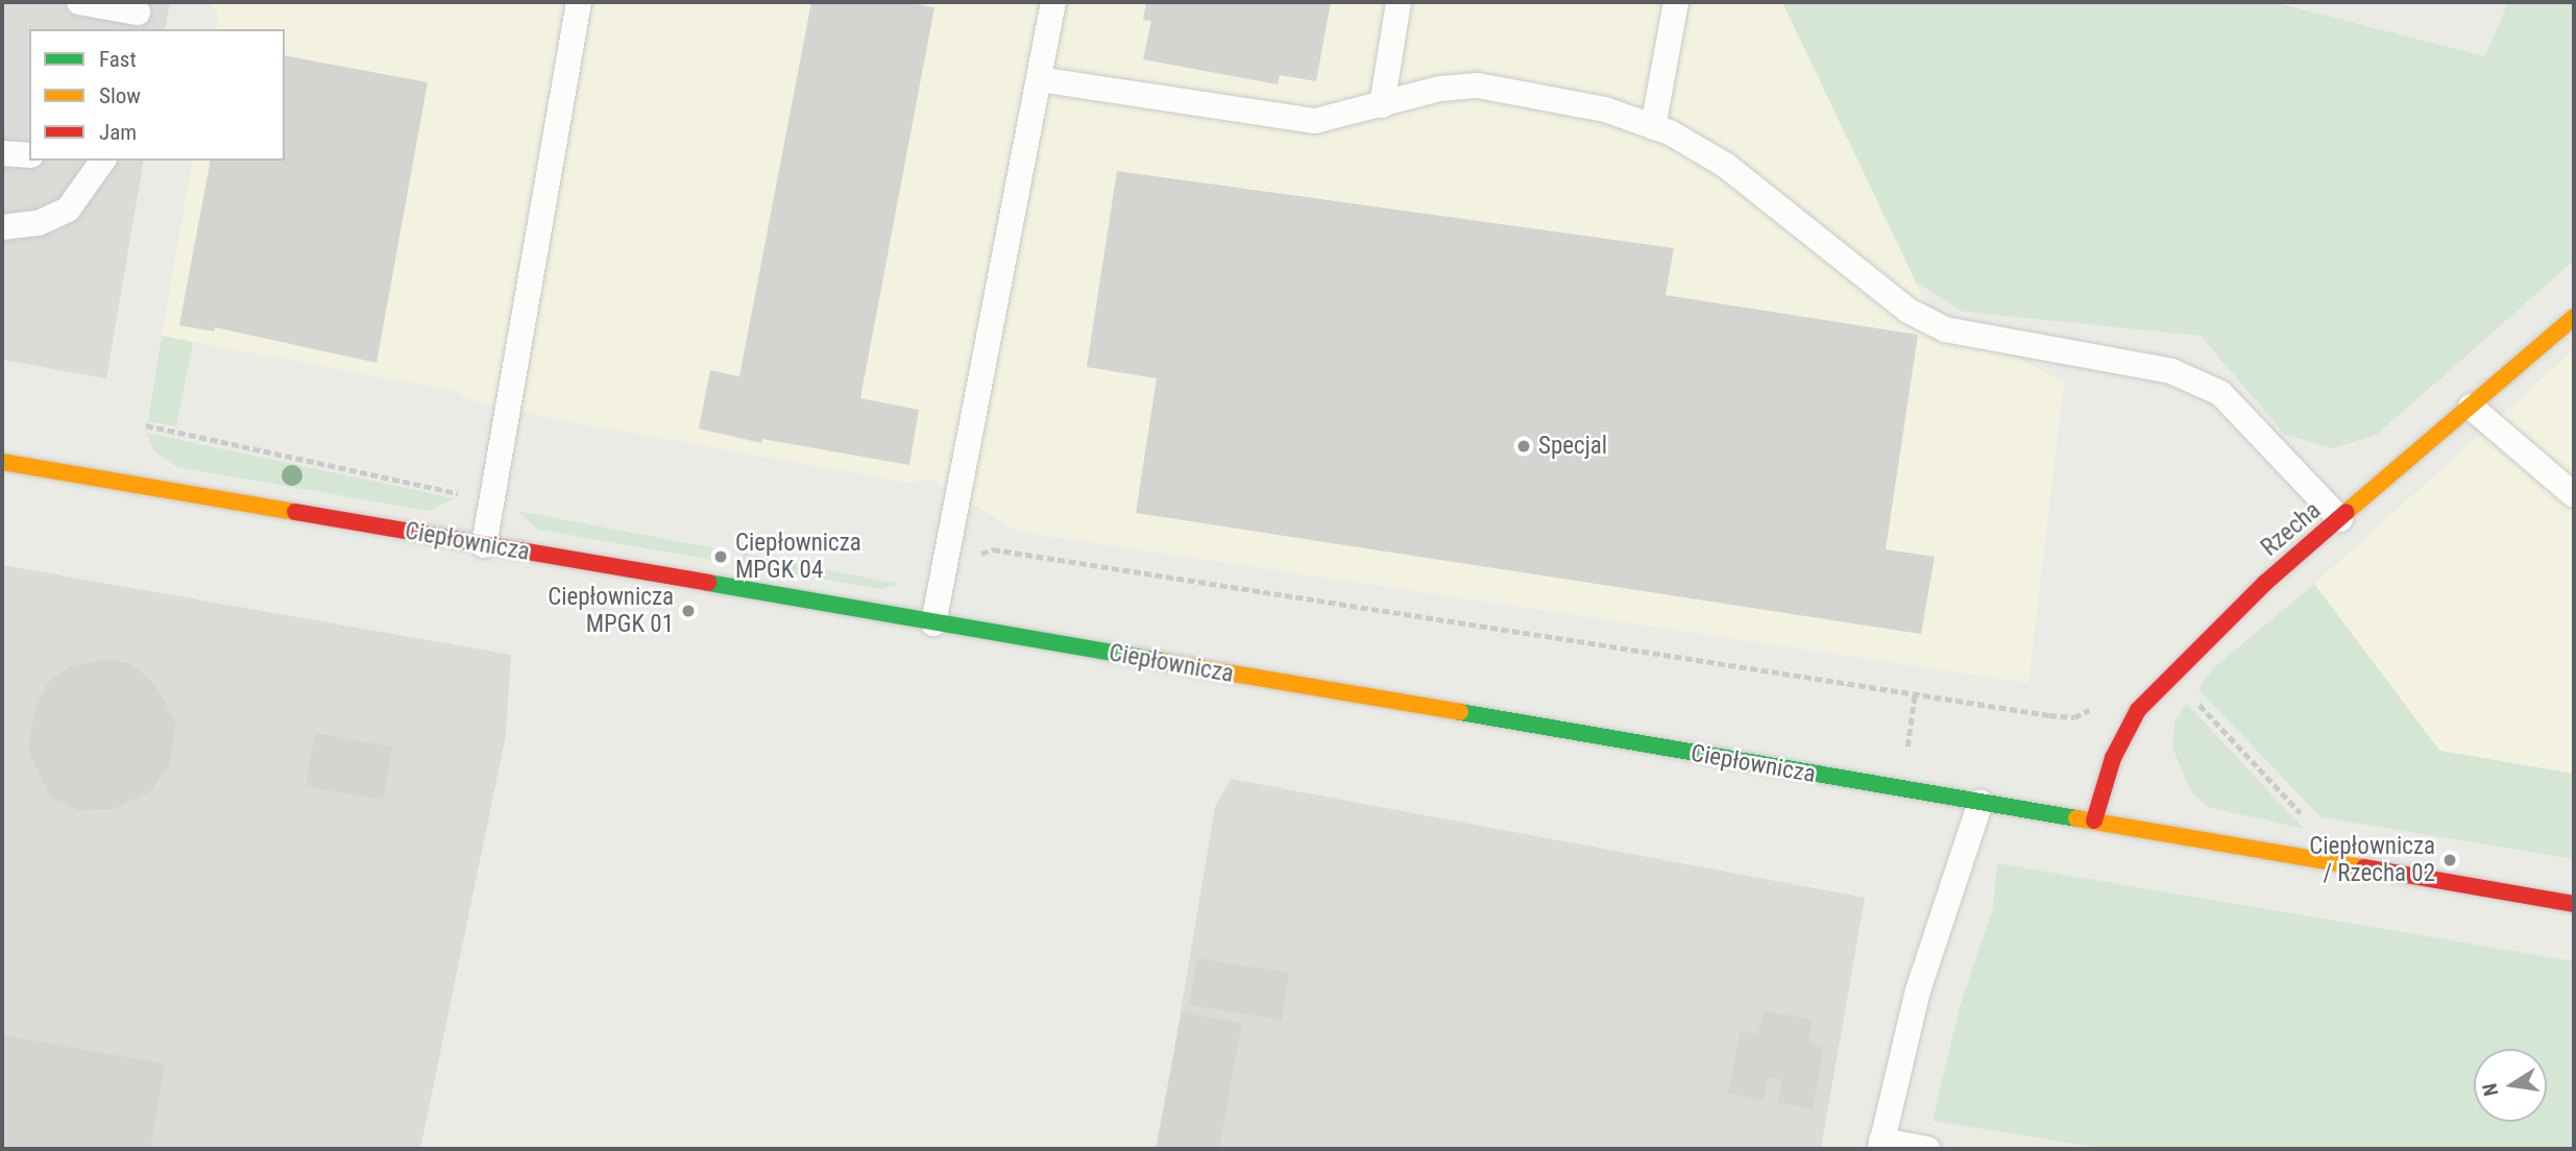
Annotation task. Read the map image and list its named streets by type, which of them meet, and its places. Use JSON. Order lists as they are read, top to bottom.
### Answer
{
  "streets": {
    "street": ["Rzecha", "Ciepłownicza"]
  },
  "crossings": [
    ["Rzecha", "Ciepłownicza"]
  ],
  "places": [
    "Specjal",
    "Ciepłownicza MPGK 04",
    "Ciepłownicza MPGK 01",
    "Ciepłownicza / Rzecha 02"
  ],
  "legend": ["Fast", "Slow", "Jam"],
  "north": "left"
}
